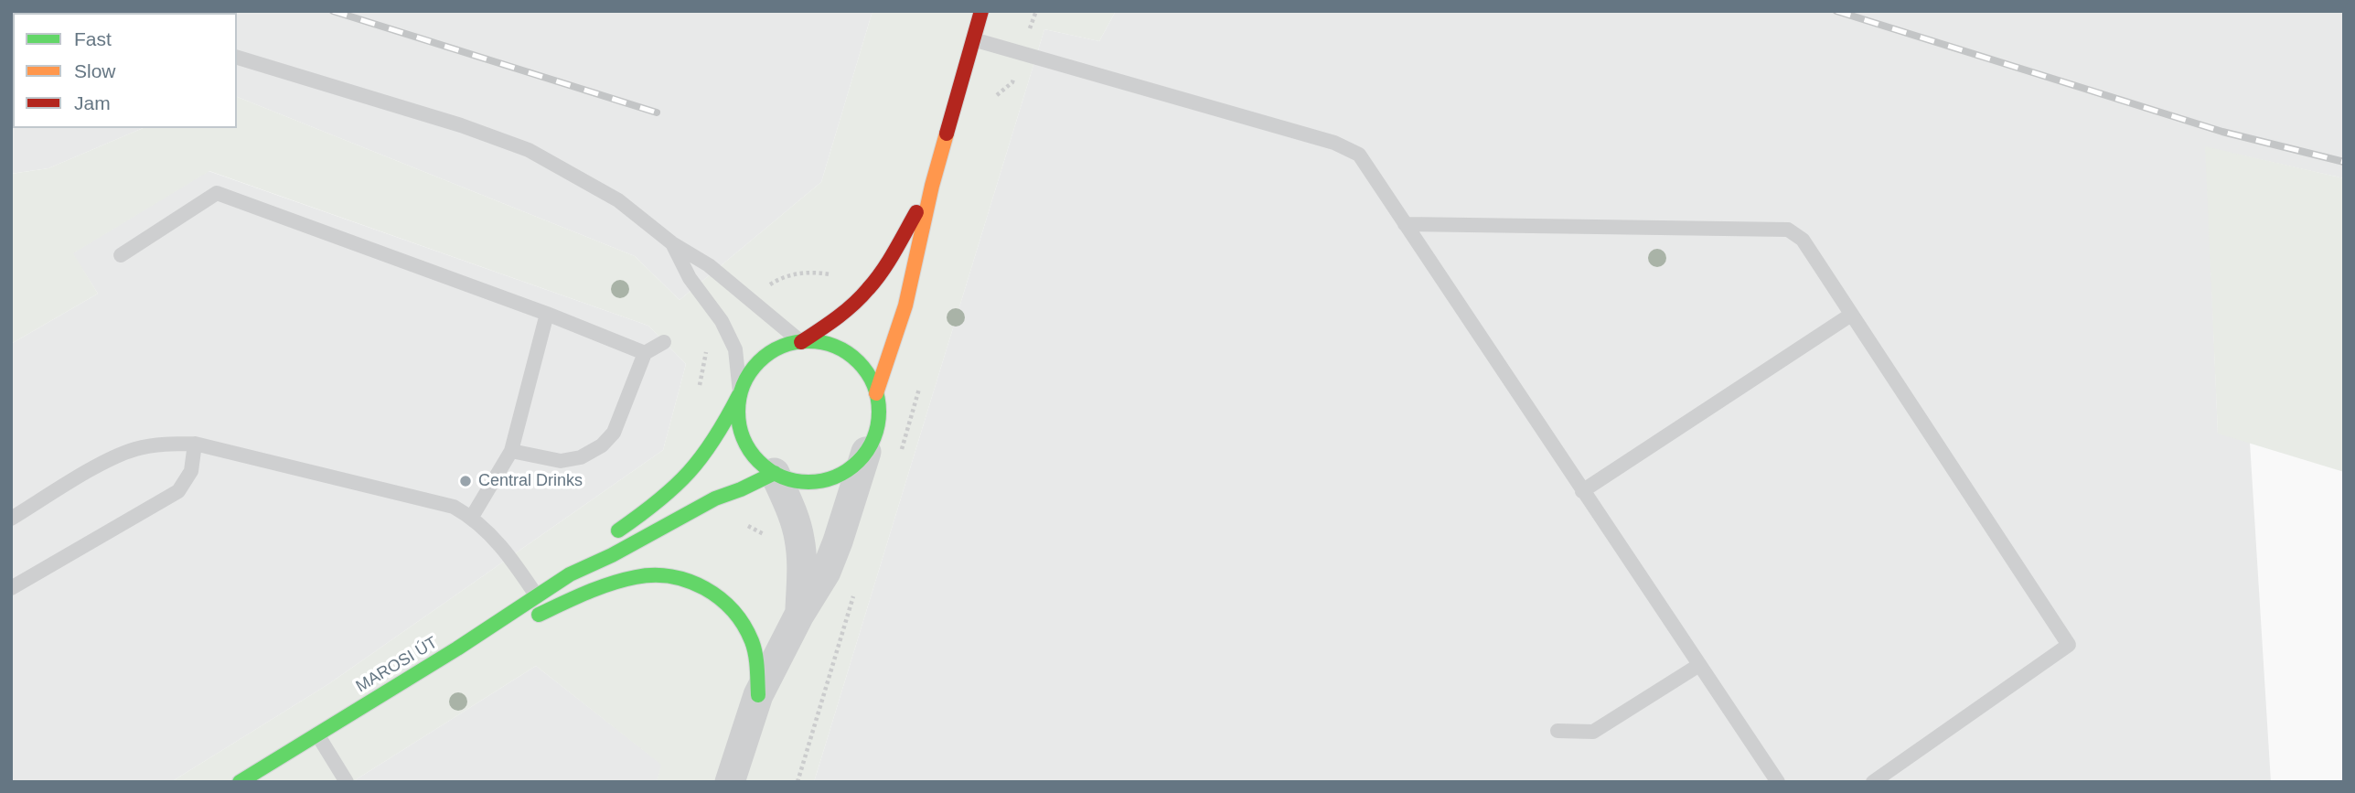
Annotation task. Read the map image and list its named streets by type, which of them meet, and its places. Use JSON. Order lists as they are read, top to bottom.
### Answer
{
  "streets": {
    "street": ["MAROSI ÚT"]
  },
  "places": ["Central Drinks"],
  "legend": ["Fast", "Slow", "Jam"]
}
